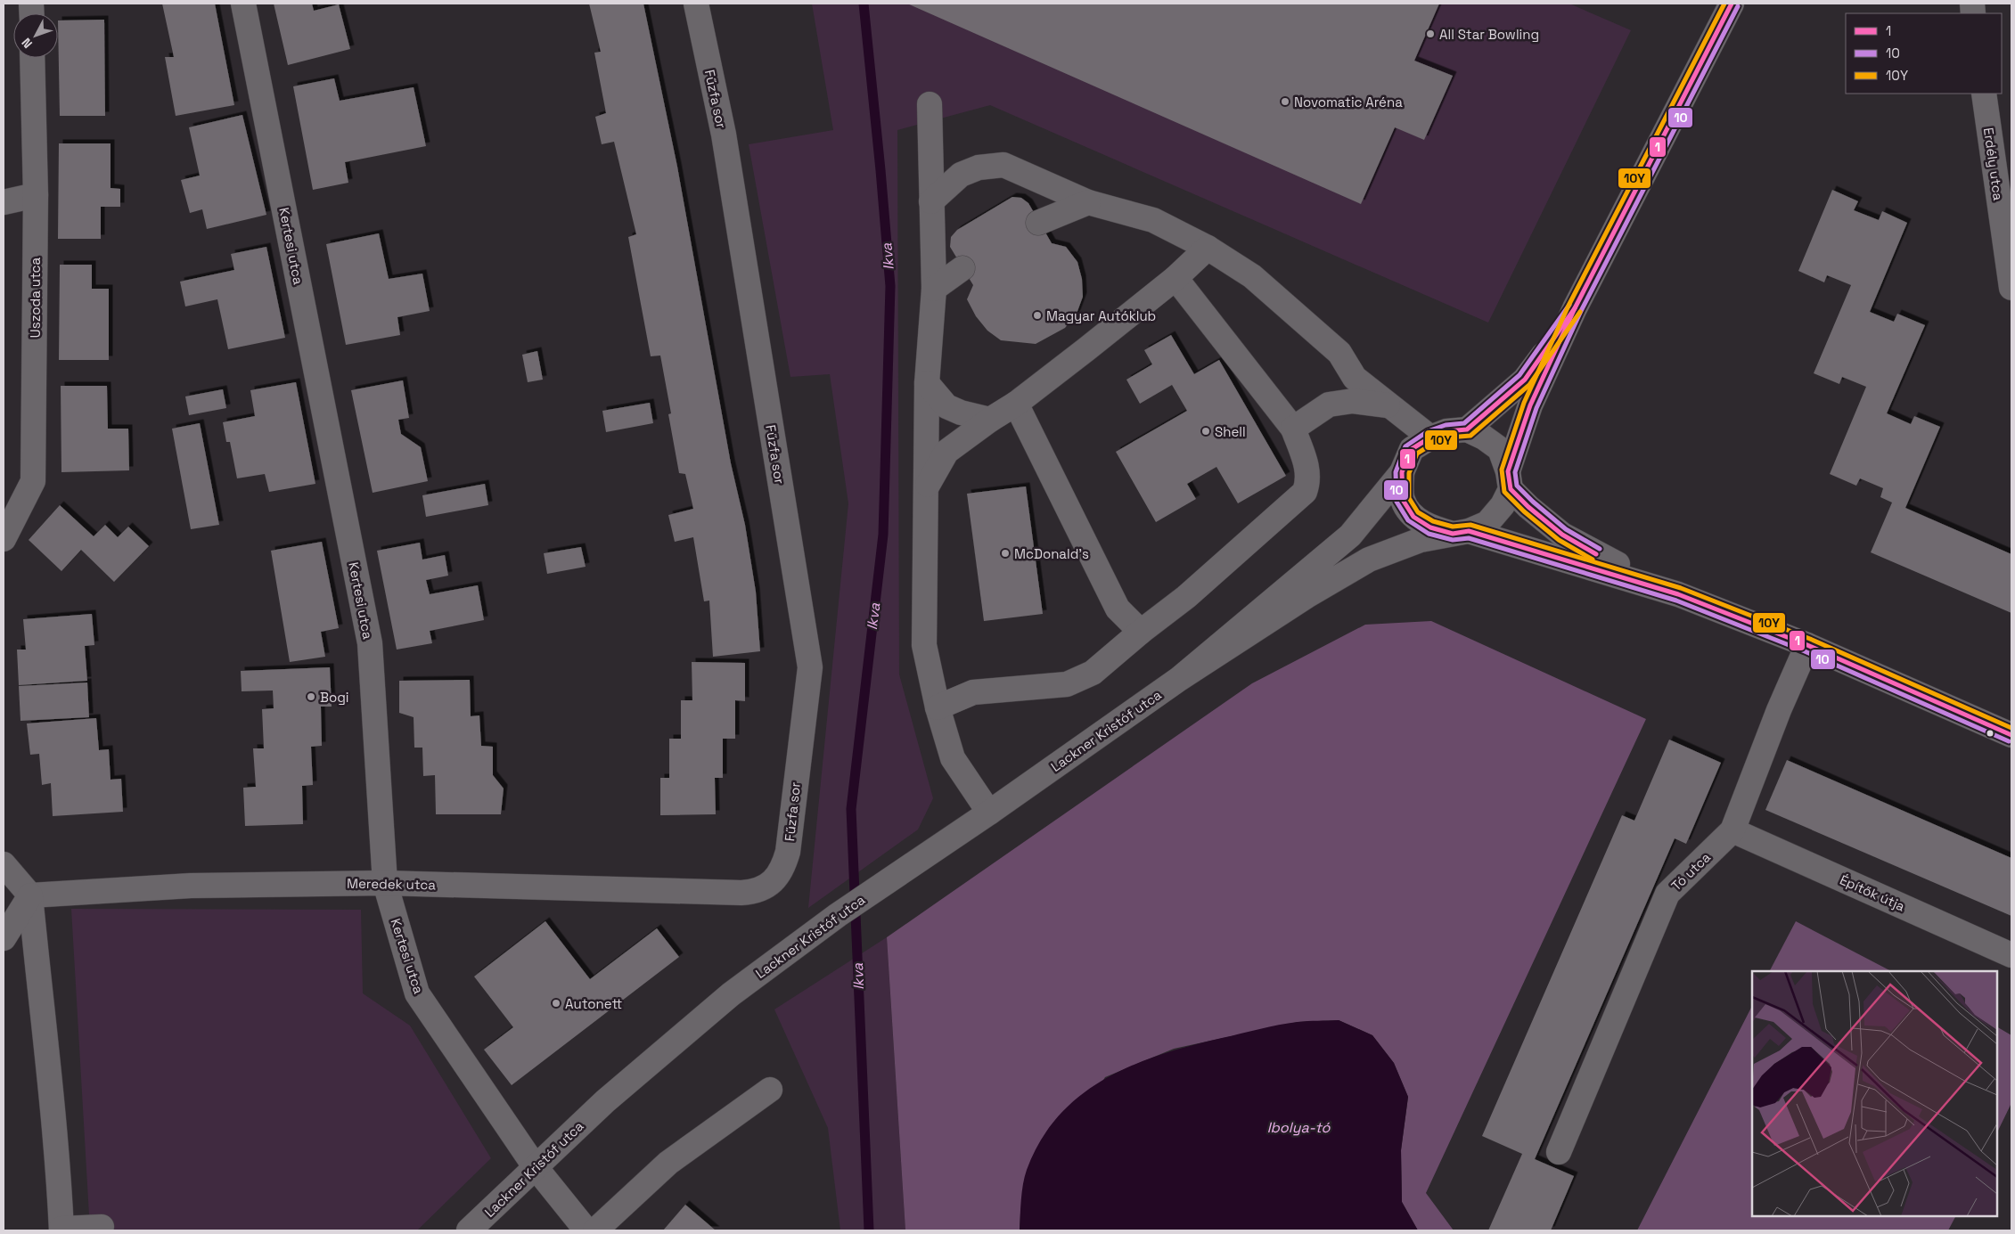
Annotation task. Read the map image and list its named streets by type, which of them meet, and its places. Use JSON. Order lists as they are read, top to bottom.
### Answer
{
  "streets": {
    "street": [
      "Fűzfa sor",
      "Erdély utca",
      "Kertesi utca",
      "Uszoda utca",
      "Lackner Kristóf utca",
      "Tó utca",
      "Meredek utca",
      "Építők útja"
    ]
  },
  "crossings": [
    ["Fűzfa sor", "Meredek utca"],
    ["Kertesi utca", "Lackner Kristóf utca"],
    ["Kertesi utca", "Meredek utca"],
    ["Tó utca", "Építők útja"]
  ],
  "water": ["Ikva", "Ibolya-tó"],
  "places": [
    "All Star Bowling",
    "Novomatic Aréna",
    "Magyar Autóklub",
    "Shell",
    "McDonald's",
    "Bogi",
    "Autonett"
  ],
  "lines": ["transit line 1", "transit line 10Y", "transit line 10"],
  "legend": ["1", "10", "10Y"],
  "north": "bottom left"
}
